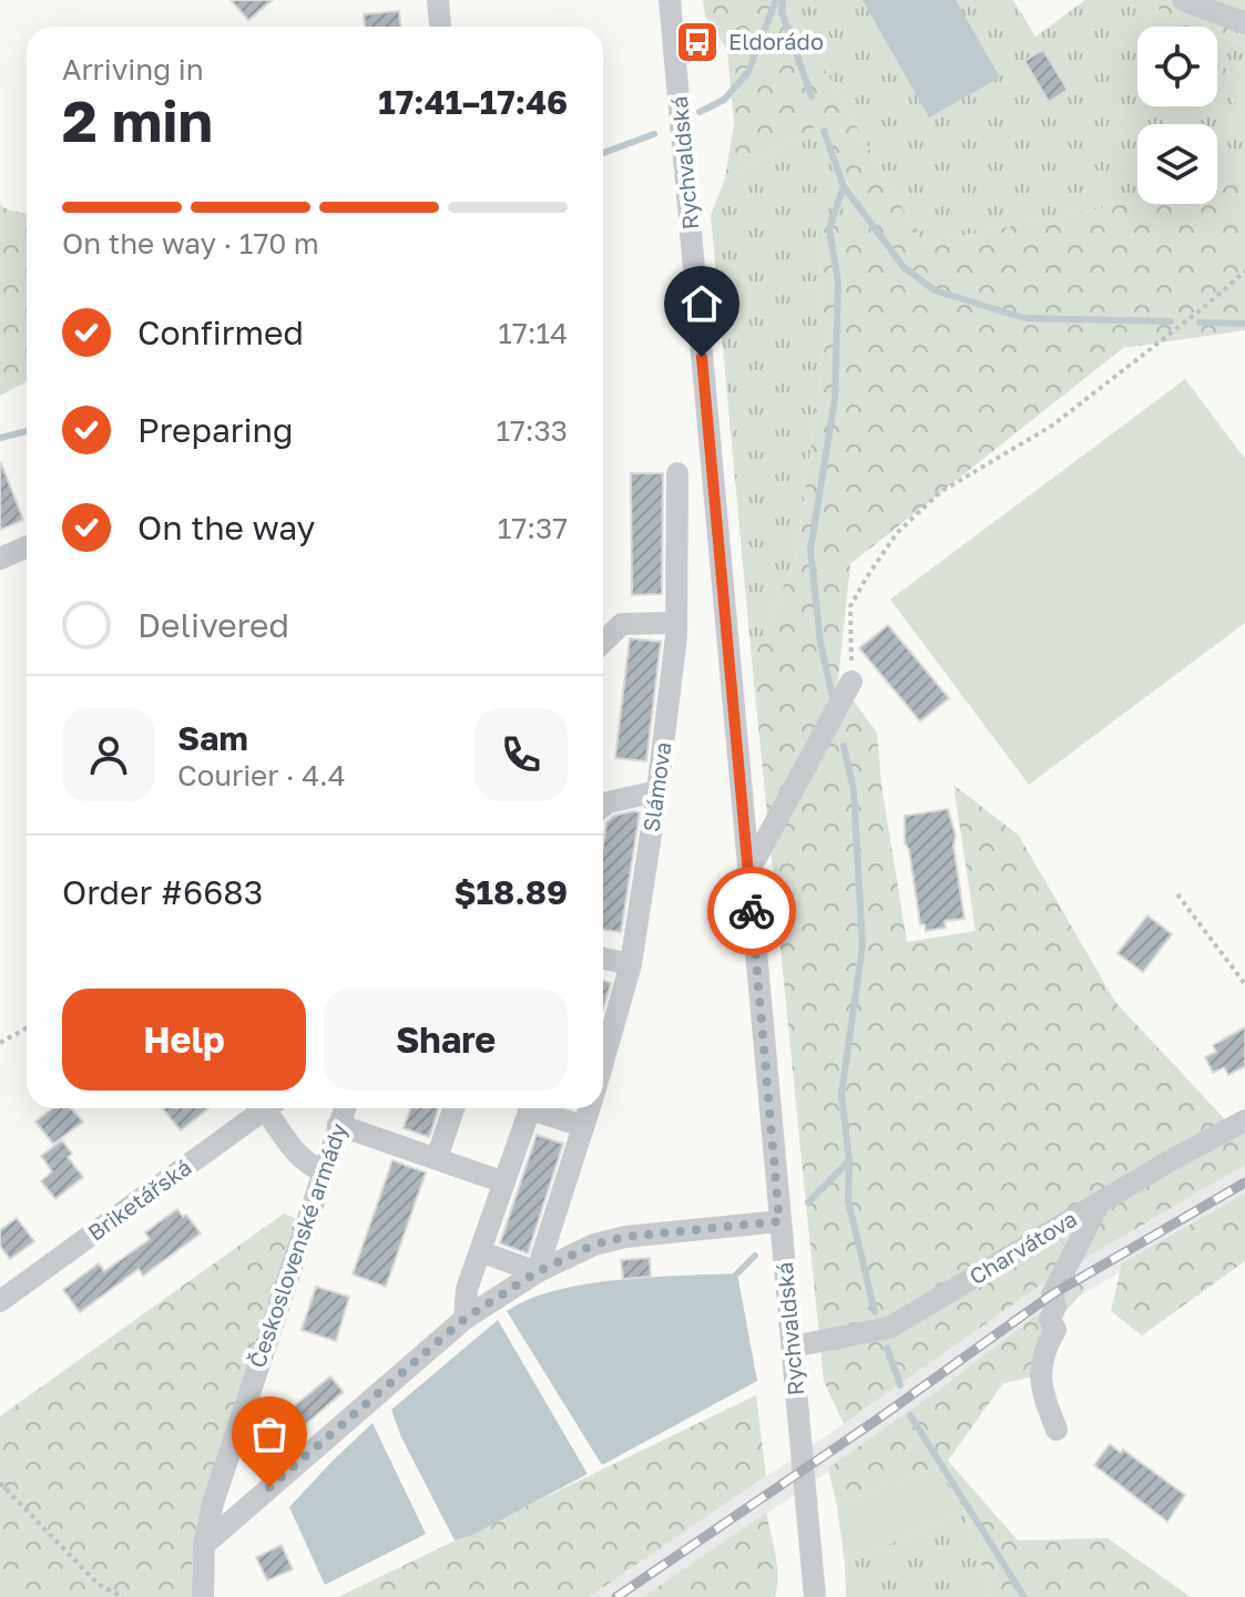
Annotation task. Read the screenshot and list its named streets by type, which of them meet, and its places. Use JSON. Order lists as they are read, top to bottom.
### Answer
{
  "streets": {
    "street": [
      "Rychvaldská",
      "Slámova",
      "Briketářská",
      "Československé armády",
      "Charvátova"
    ]
  },
  "crossings": [
    ["Rychvaldská", "Charvátova"]
  ],
  "places": {
    "bus stop": ["Eldorádo"]
  },
  "page": {
    "heading": ["2 min", "Arriving in", "17:41–17:46"],
    "panel": [
      "Sam",
      "Courier · 4.4",
      "Order #6683",
      "$18.89"
    ],
    "bar": "On the way · 170 m",
    "list": [
      ["Confirmed", "17:14"],
      ["Preparing", "17:33"],
      ["On the way", "17:37"],
      "Delivered"
    ],
    "buttons": ["Help", "Share"]
  }
}
